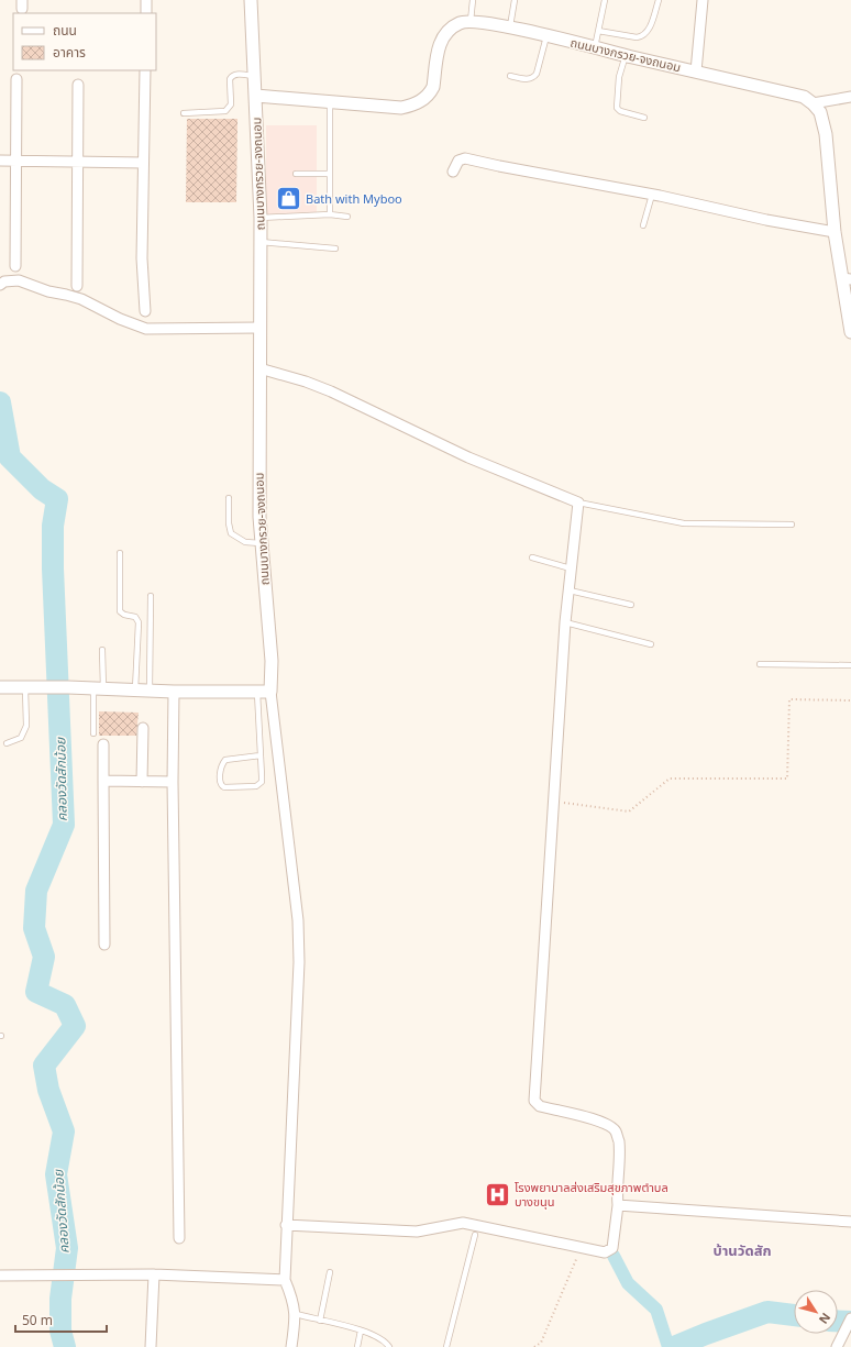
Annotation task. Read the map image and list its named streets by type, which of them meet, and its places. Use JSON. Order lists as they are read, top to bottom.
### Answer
{
  "streets": {
    "street": ["ถนนบางกรวย-จงถนอม"]
  },
  "districts": ["บ้านวัดสัก"],
  "water": ["คลองวัดสักน้อย"],
  "places": {
    "shop": ["Bath with Myboo"],
    "hospital": ["โรงพยาบาลส่งเสริมสุขภาพตำบล บางขนุน"]
  },
  "legend": ["ถนน", "อาคาร"],
  "scale_bar": "50 m",
  "north": "bottom right"
}
